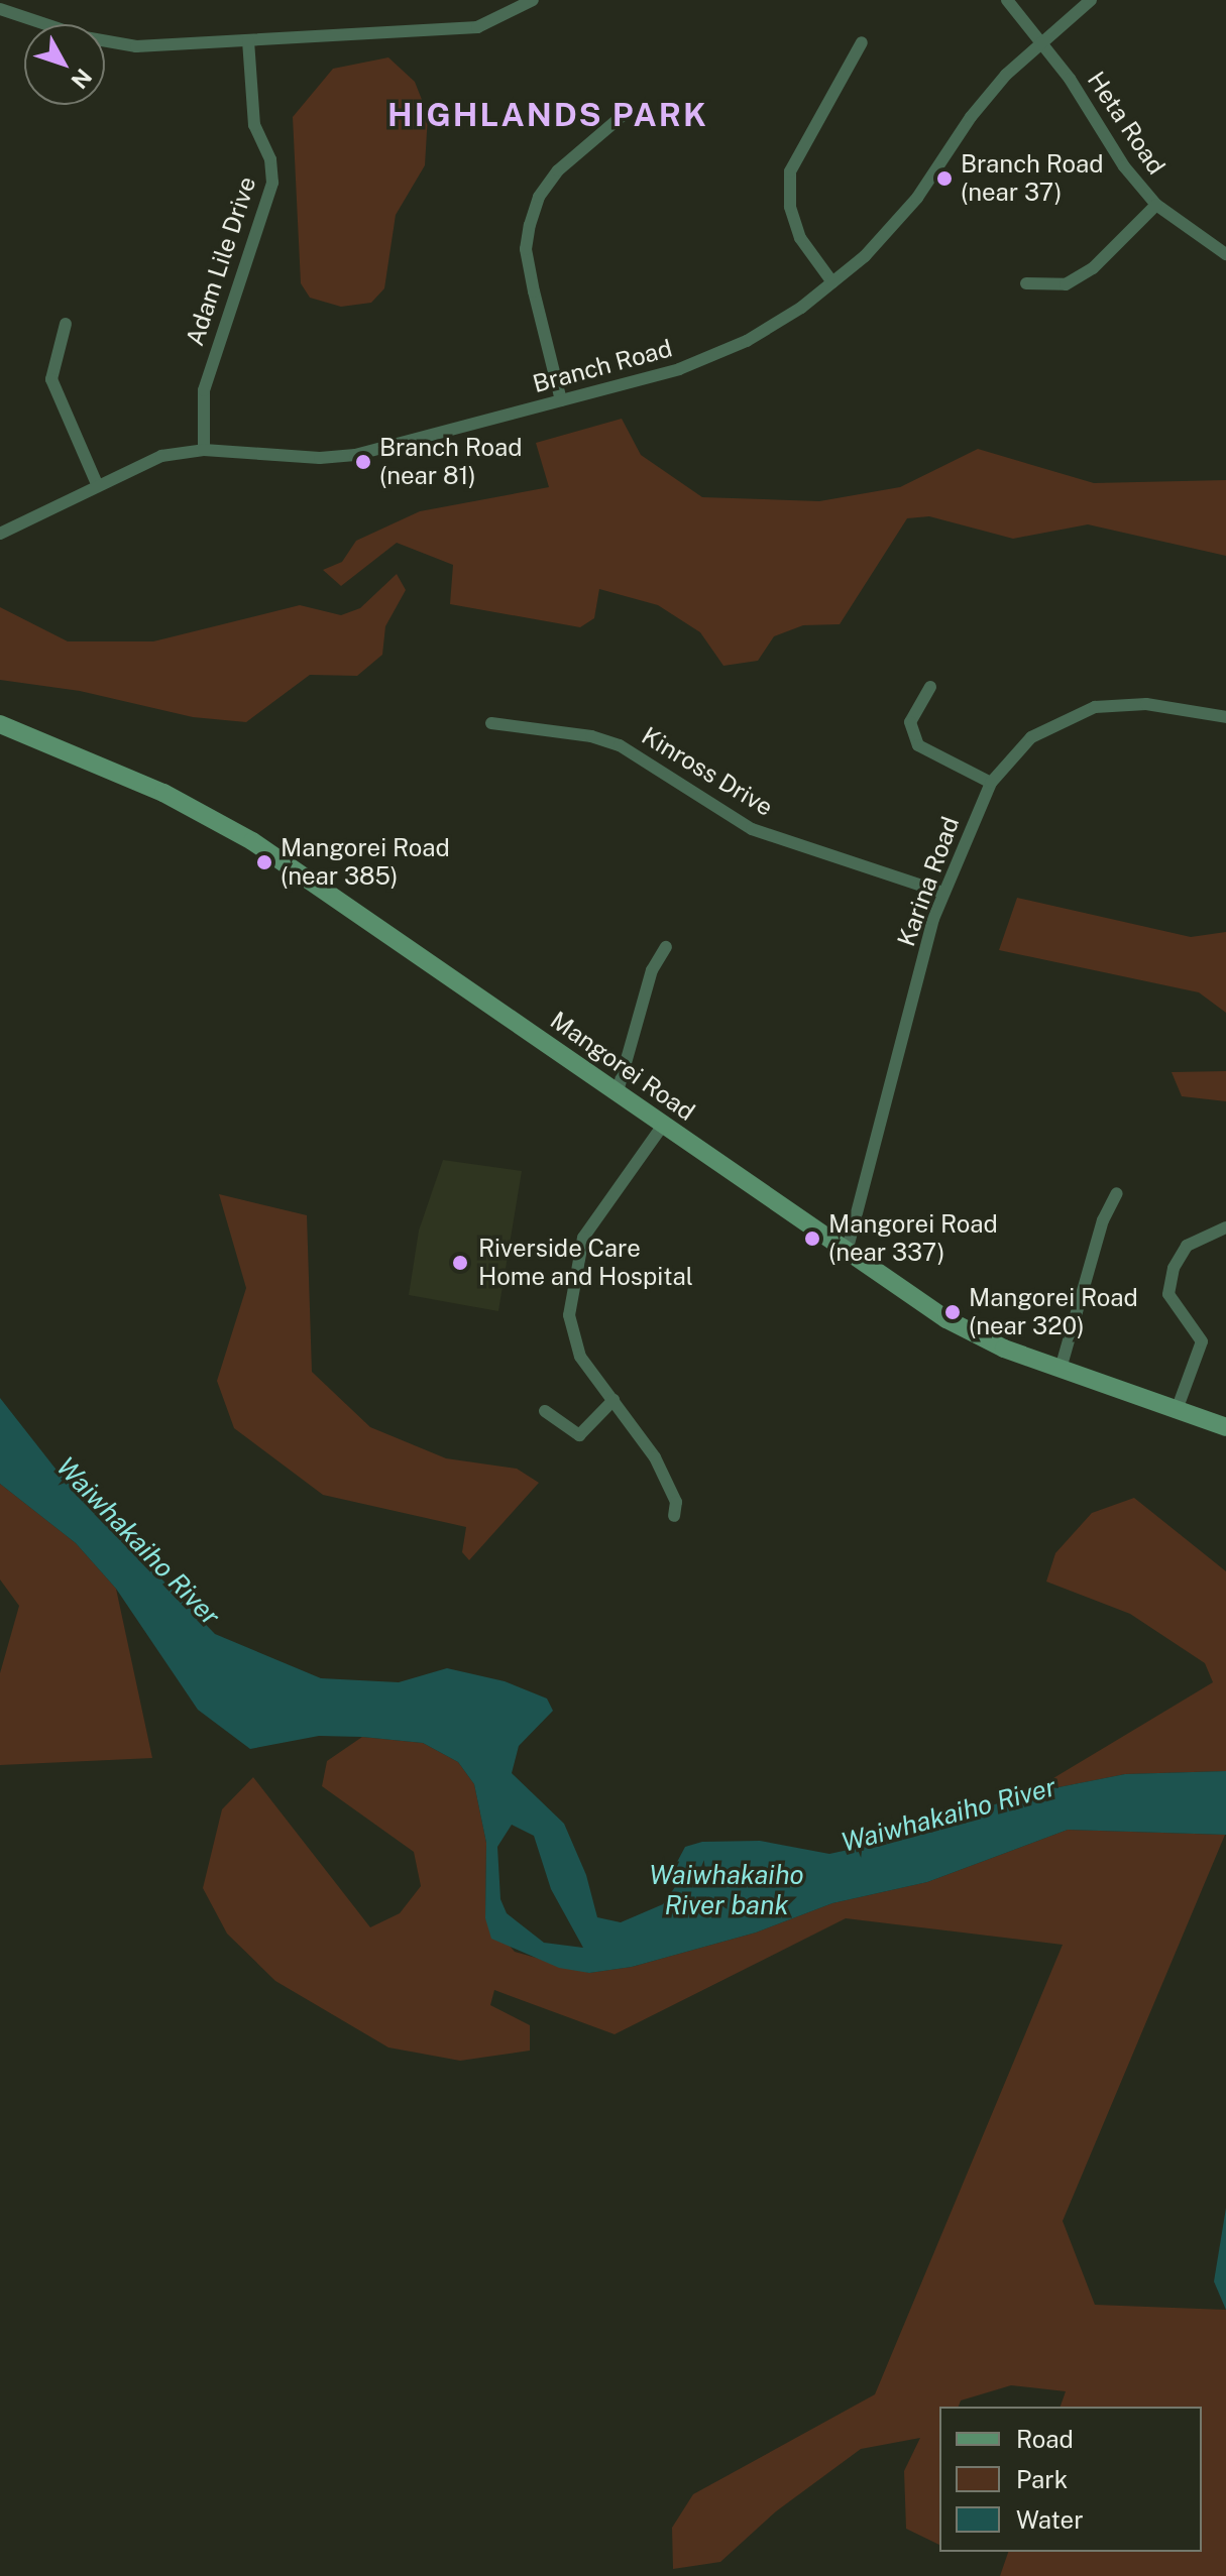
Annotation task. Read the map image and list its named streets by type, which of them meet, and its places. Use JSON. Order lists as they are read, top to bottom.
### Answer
{
  "streets": {
    "street": [
      "Heta Road",
      "Adam Lile Drive",
      "Branch Road",
      "Kinross Drive",
      "Karina Road",
      "Mangorei Road"
    ]
  },
  "crossings": [
    ["Heta Road", "Branch Road"],
    ["Adam Lile Drive", "Branch Road"],
    ["Kinross Drive", "Karina Road"],
    ["Karina Road", "Mangorei Road"]
  ],
  "districts": ["HIGHLANDS PARK"],
  "water": ["Waiwhakaiho River", "Waiwhakaiho River bank"],
  "places": [
    "Branch Road (near 37)",
    "Branch Road (near 81)",
    "Mangorei Road (near 385)",
    "Mangorei Road (near 337)",
    "Riverside Care Home and Hospital",
    "Mangorei Road (near 320)"
  ],
  "legend": ["Road", "Park", "Water"],
  "north": "bottom right"
}
